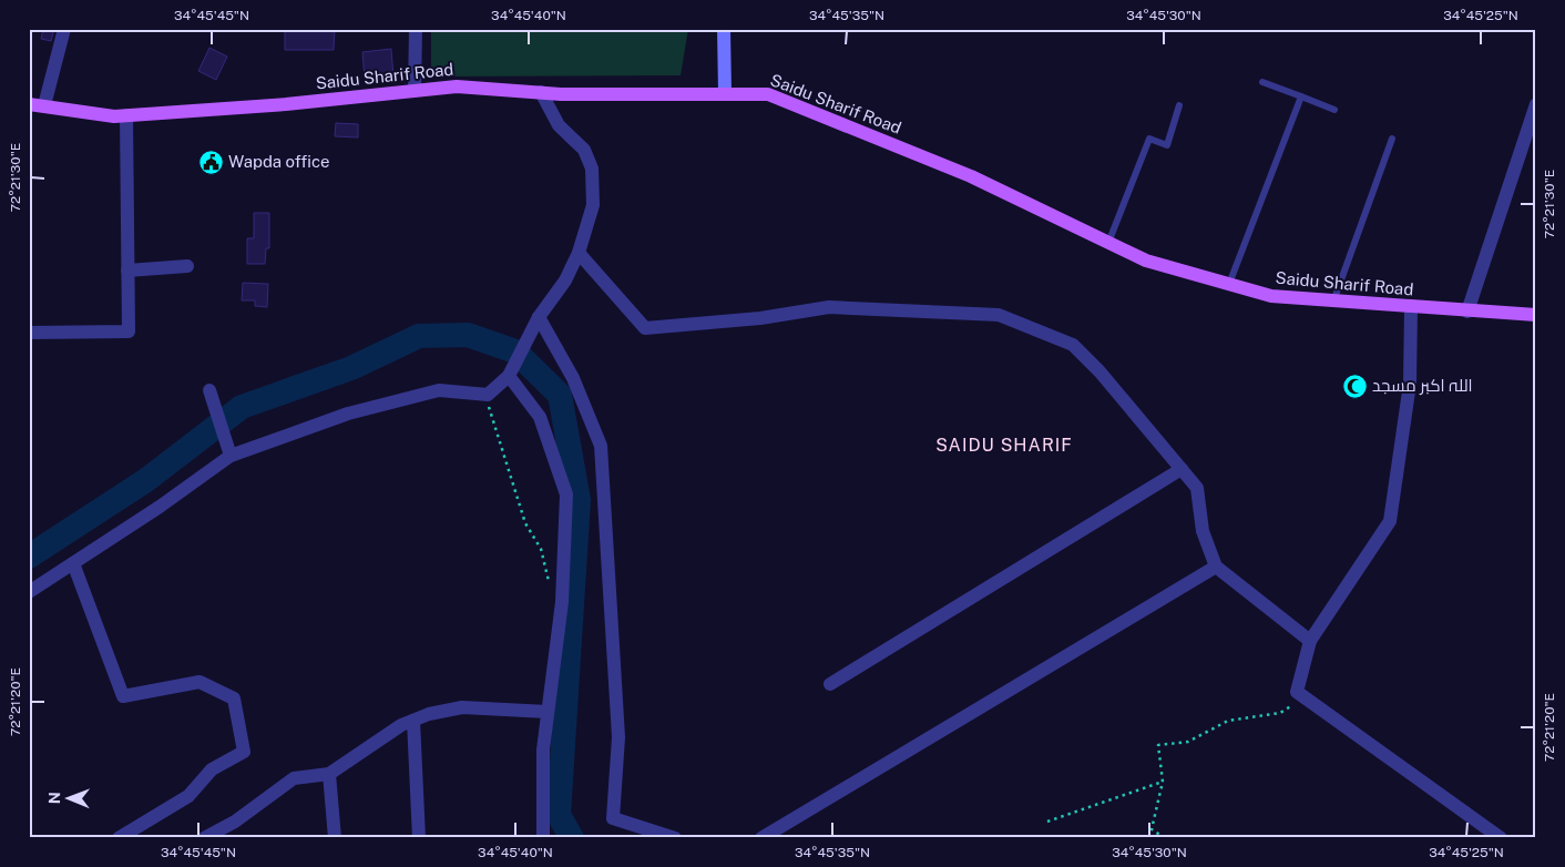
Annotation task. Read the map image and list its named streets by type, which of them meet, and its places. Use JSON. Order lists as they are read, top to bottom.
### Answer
{
  "streets": {
    "main road": ["Saidu Sharif Road"]
  },
  "districts": ["SAIDU SHARIF"],
  "places": {
    "public building": ["Wapda office"],
    "mosque": ["اللہ اکبر مسجد"]
  },
  "north": "left",
  "coordinates": [
    "34°45'45\"N",
    "34°45'40\"N",
    "34°45'35\"N",
    "34°45'30\"N",
    "34°45'25\"N",
    "72°21'30\"E",
    "72°21'20\"E"
  ]
}
